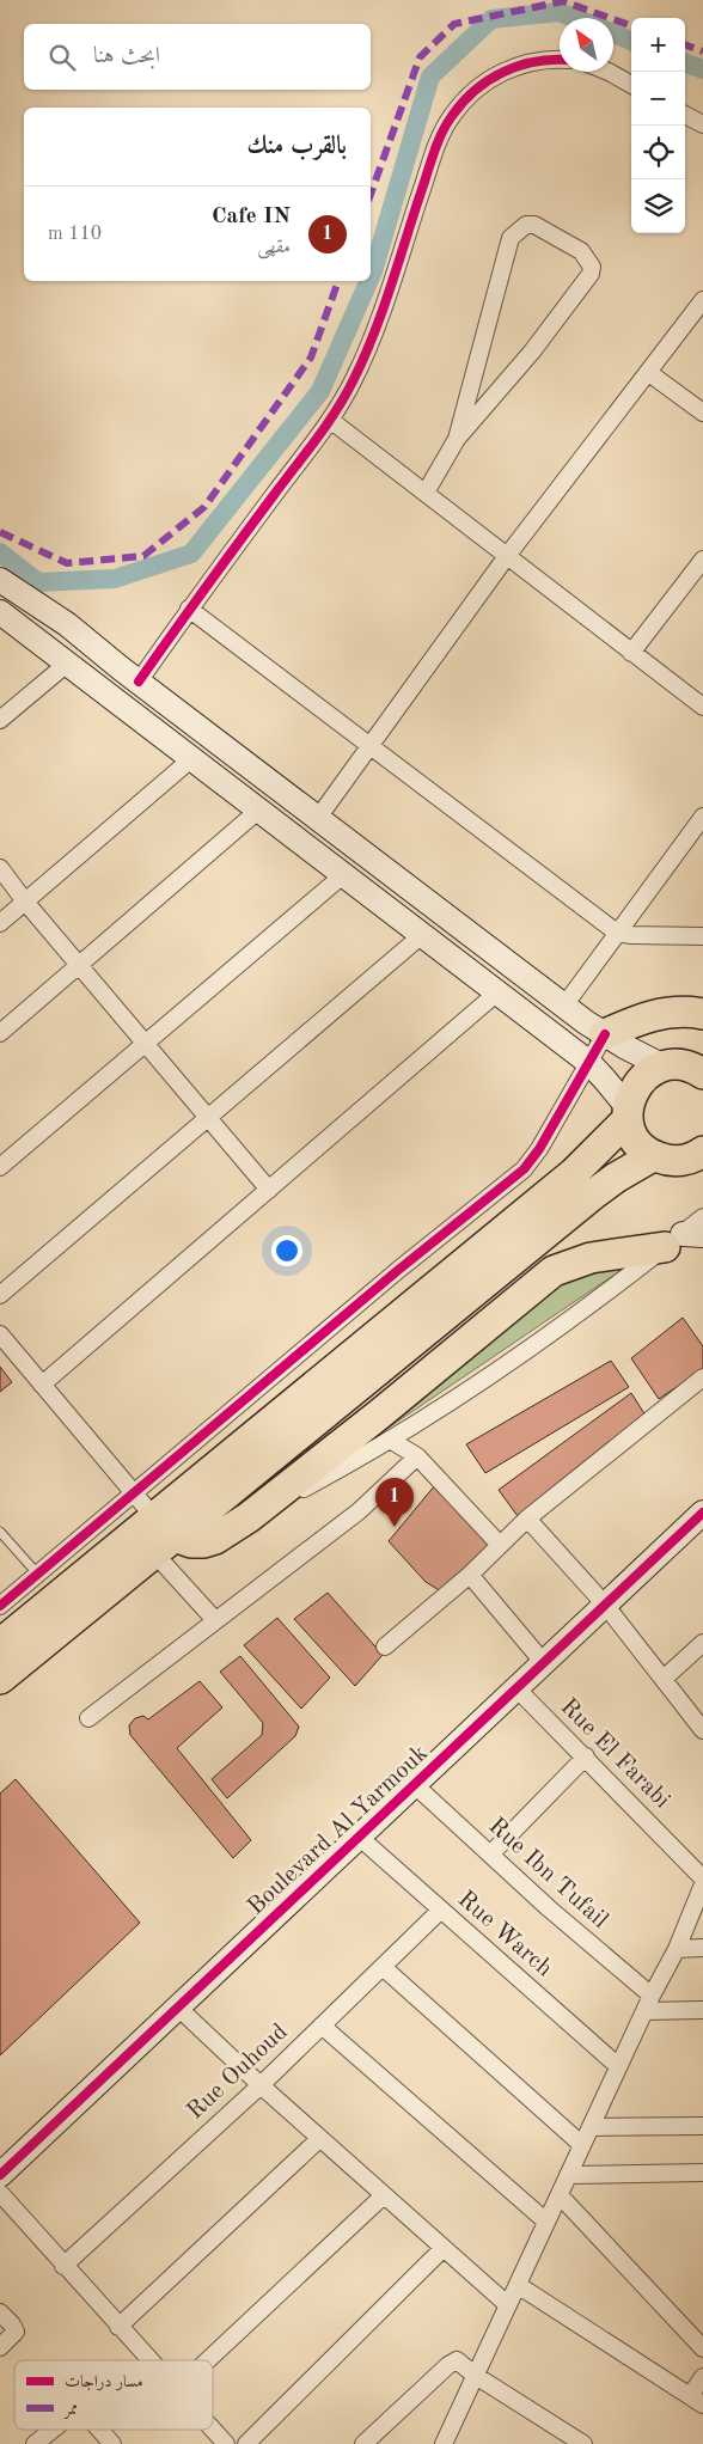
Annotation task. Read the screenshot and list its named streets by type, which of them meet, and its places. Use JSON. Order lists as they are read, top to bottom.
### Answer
{
  "streets": {
    "main road": ["Boulevard Al Yarmouk"],
    "street": [
      "Rue El Farabi",
      "Rue Ibn Tufail",
      "Rue Warch",
      "Rue Ouhoud"
    ]
  },
  "crossings": [
    ["Rue El Farabi", "Boulevard Al Yarmouk"],
    ["Boulevard Al Yarmouk", "Rue Ibn Tufail"],
    ["Boulevard Al Yarmouk", "Rue Warch"],
    ["Rue Warch", "Rue Ouhoud"]
  ],
  "legend": ["مسار دراجات", "ممر"],
  "north": "top left",
  "page": {
    "map_buttons": ["+", "−"],
    "search": "ابحث هنا",
    "heading": "بالقرب منك",
    "list": [
      {
        "mark": "1",
        "name": "Cafe IN",
        "note": "مقهى",
        "value": "110 m"
      }
    ],
    "pins": "1"
  }
}
